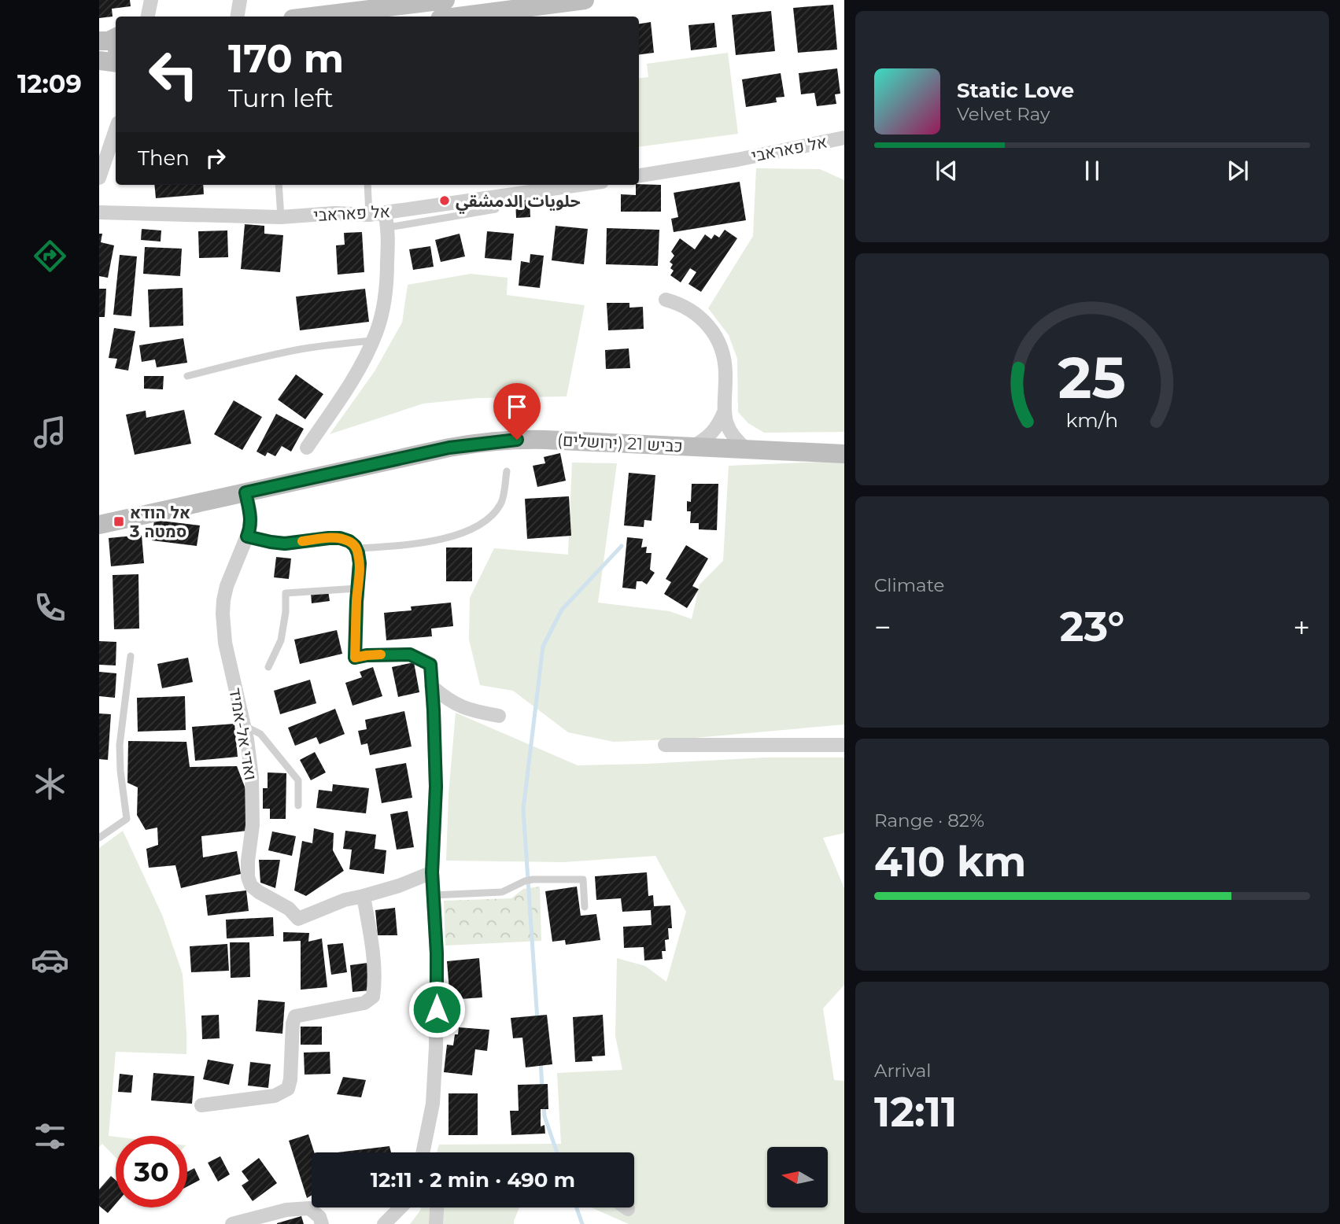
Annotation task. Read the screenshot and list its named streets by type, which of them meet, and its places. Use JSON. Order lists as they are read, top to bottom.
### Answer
{
  "streets": {
    "main road": ["כביש 21 (ירושלים)"],
    "street": ["אל פאראבי", "ואדי אל-אמיד"]
  },
  "crossings": [
    ["כביש 21 (ירושלים)", "ואדי אל-אמיד"]
  ],
  "places": {
    "other": ["حلويات الدمشقي"],
    "transit": ["אל הודא סמטה 3"]
  },
  "north": "left",
  "page": {
    "tabs": "12:09",
    "turn": ["170 m", "Turn left"],
    "song": ["Static Love", "Velvet Ray"],
    "then": "Then",
    "tile": [
      "Climate",
      ["Range · 82%", "410 km"],
      ["Arrival", "12:11"]
    ],
    "heat": ["−", "23°", "+"],
    "limit": "30",
    "trip": "12:11 · 2 min · 490 m",
    "gauge": ["25", "km/h"]
  }
}
